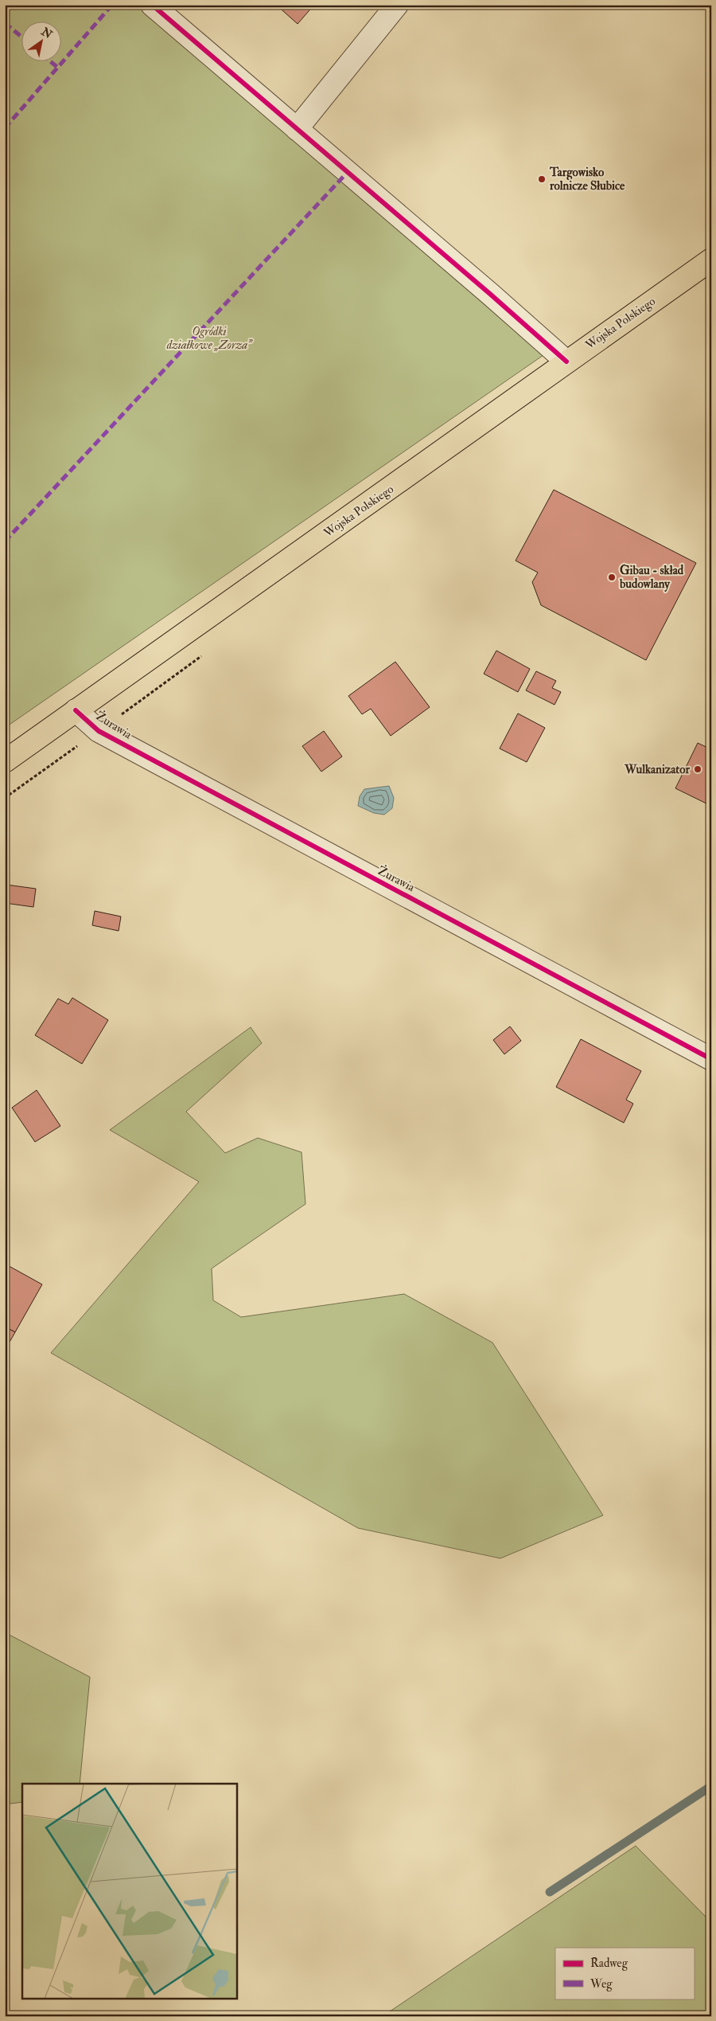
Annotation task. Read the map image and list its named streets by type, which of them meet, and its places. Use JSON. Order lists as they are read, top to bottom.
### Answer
{
  "streets": {
    "main road": ["Wojska Polskiego"],
    "street": ["Żurawia"]
  },
  "crossings": [
    ["Wojska Polskiego", "Żurawia"]
  ],
  "parks": ["Ogródki działkowe „Zorza”"],
  "places": ["Targowisko rolnicze Słubice", "Gibau - skład budowlany", "Wulkanizator"],
  "legend": ["Radweg", "Weg"],
  "north": "top right"
}
